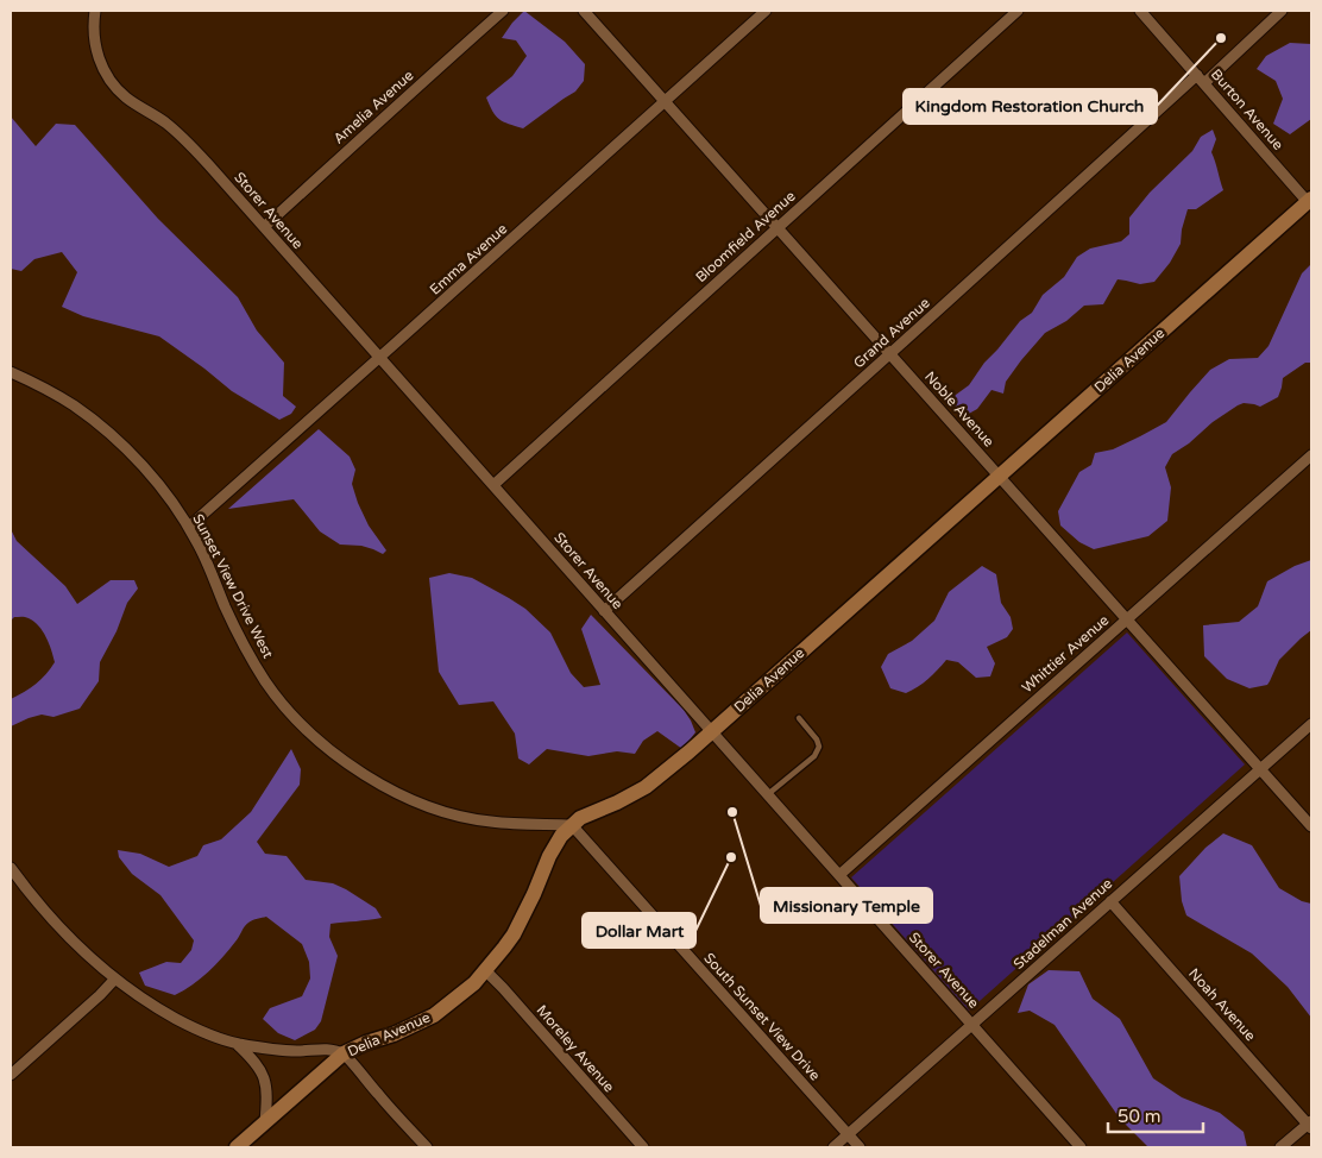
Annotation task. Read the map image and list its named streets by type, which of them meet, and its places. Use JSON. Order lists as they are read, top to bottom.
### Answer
{
  "streets": {
    "street": [
      "Amelia Avenue",
      "Burton Avenue",
      "Storer Avenue",
      "Bloomfield Avenue",
      "Emma Avenue",
      "Grand Avenue",
      "Delia Avenue",
      "Noble Avenue",
      "Sunset View Drive West",
      "Whittier Avenue",
      "Stadelman Avenue",
      "Noah Avenue",
      "South Sunset View Drive",
      "Moreley Avenue"
    ]
  },
  "crossings": [
    ["Amelia Avenue", "Storer Avenue"],
    ["Burton Avenue", "Grand Avenue"],
    ["Burton Avenue", "Delia Avenue"],
    ["Storer Avenue", "Bloomfield Avenue"],
    ["Storer Avenue", "Emma Avenue"],
    ["Storer Avenue", "Grand Avenue"],
    ["Storer Avenue", "Delia Avenue"],
    ["Storer Avenue", "Whittier Avenue"],
    ["Storer Avenue", "Stadelman Avenue"],
    ["Bloomfield Avenue", "Noble Avenue"],
    ["Emma Avenue", "Noble Avenue"],
    ["Emma Avenue", "Sunset View Drive West"],
    ["Grand Avenue", "Noble Avenue"],
    ["Delia Avenue", "Noble Avenue"],
    ["Delia Avenue", "Sunset View Drive West"],
    ["Delia Avenue", "South Sunset View Drive"],
    ["Delia Avenue", "Moreley Avenue"],
    ["Noble Avenue", "Whittier Avenue"],
    ["Noble Avenue", "Stadelman Avenue"],
    ["Sunset View Drive West", "South Sunset View Drive"],
    ["Stadelman Avenue", "Noah Avenue"],
    ["Stadelman Avenue", "South Sunset View Drive"]
  ],
  "places": ["Kingdom Restoration Church", "Missionary Temple", "Dollar Mart"],
  "scale_bar": "50 m"
}
